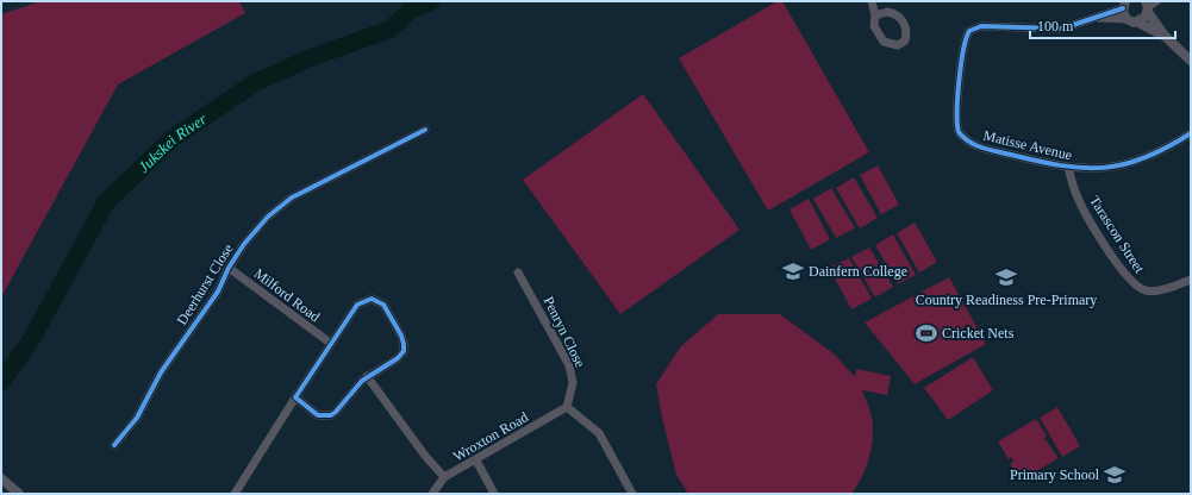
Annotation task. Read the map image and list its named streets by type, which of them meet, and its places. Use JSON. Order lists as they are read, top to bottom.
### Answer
{
  "streets": {
    "street": [
      "Matisse Avenue",
      "Tarascon Street",
      "Deerhurst Close",
      "Milford Road",
      "Penryn Close",
      "Wroxton Road"
    ]
  },
  "crossings": [
    ["Matisse Avenue", "Tarascon Street"],
    ["Deerhurst Close", "Milford Road"],
    ["Penryn Close", "Wroxton Road"]
  ],
  "water": ["Jukskei River"],
  "places": {
    "school or university": ["Dainfern College", "Country Readiness Pre-Primary", "Primary School"],
    "sports": ["Cricket Nets"]
  },
  "scale_bar": "100 m"
}
